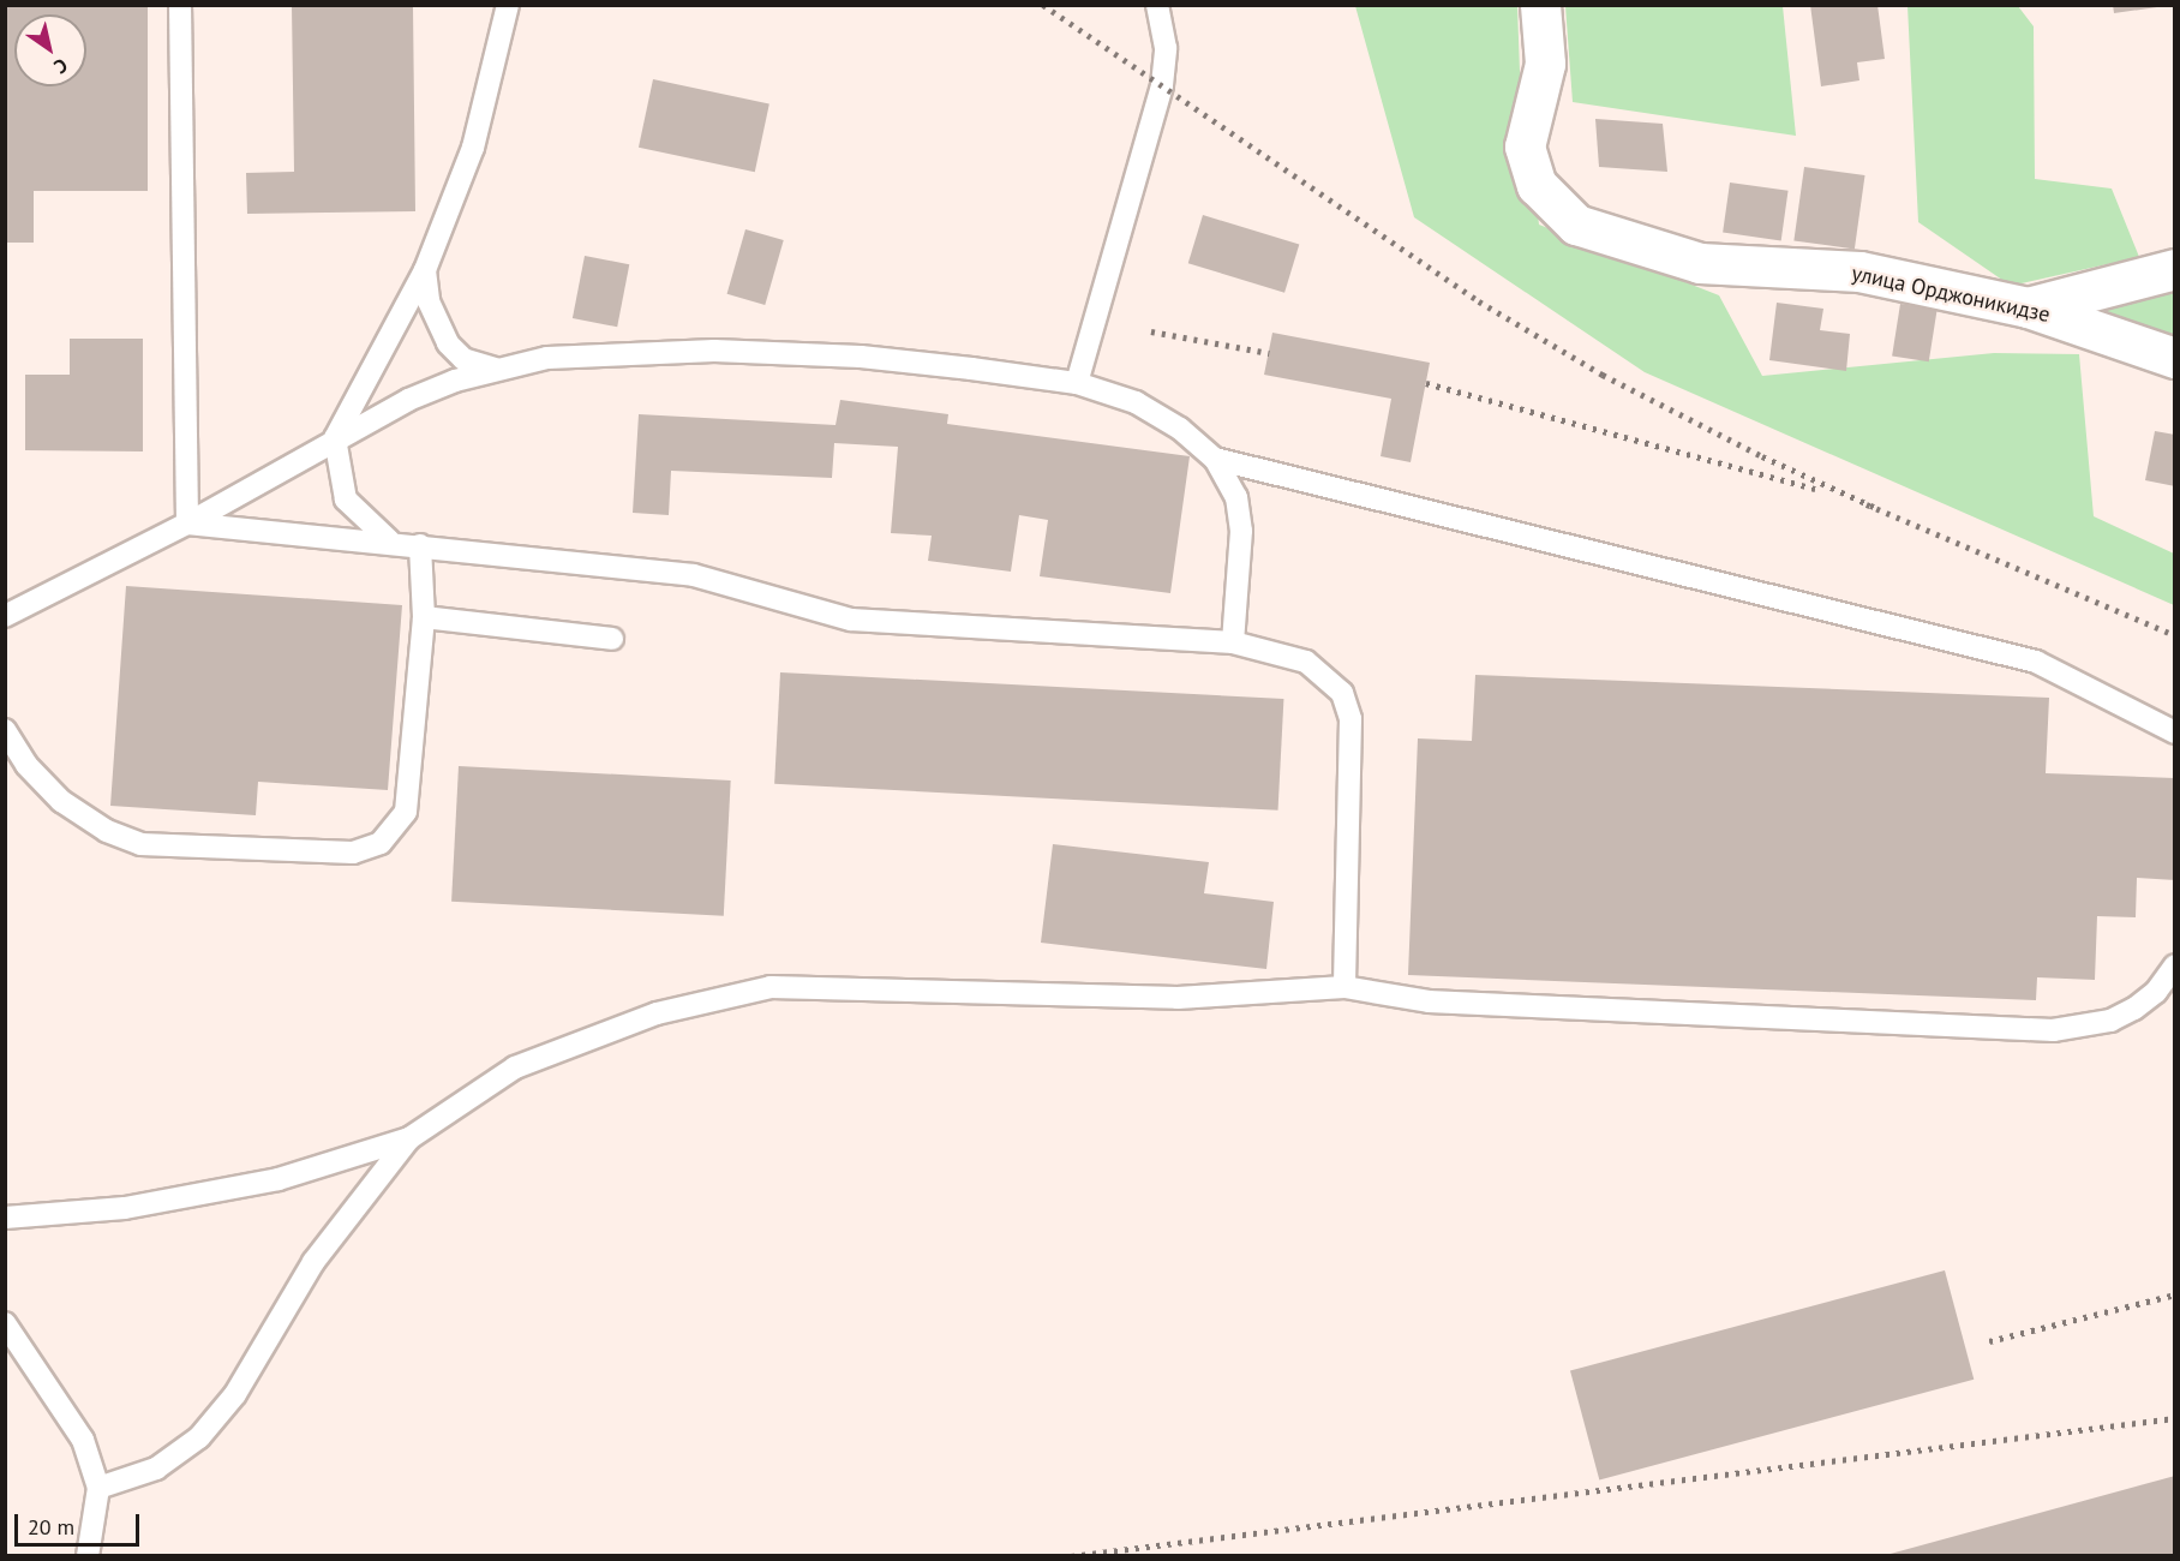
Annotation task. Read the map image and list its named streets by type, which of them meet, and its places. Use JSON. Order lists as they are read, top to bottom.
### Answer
{
  "streets": {
    "street": ["улица Орджоникидзе"]
  },
  "scale_bar": "20 m",
  "north": "bottom right"
}
